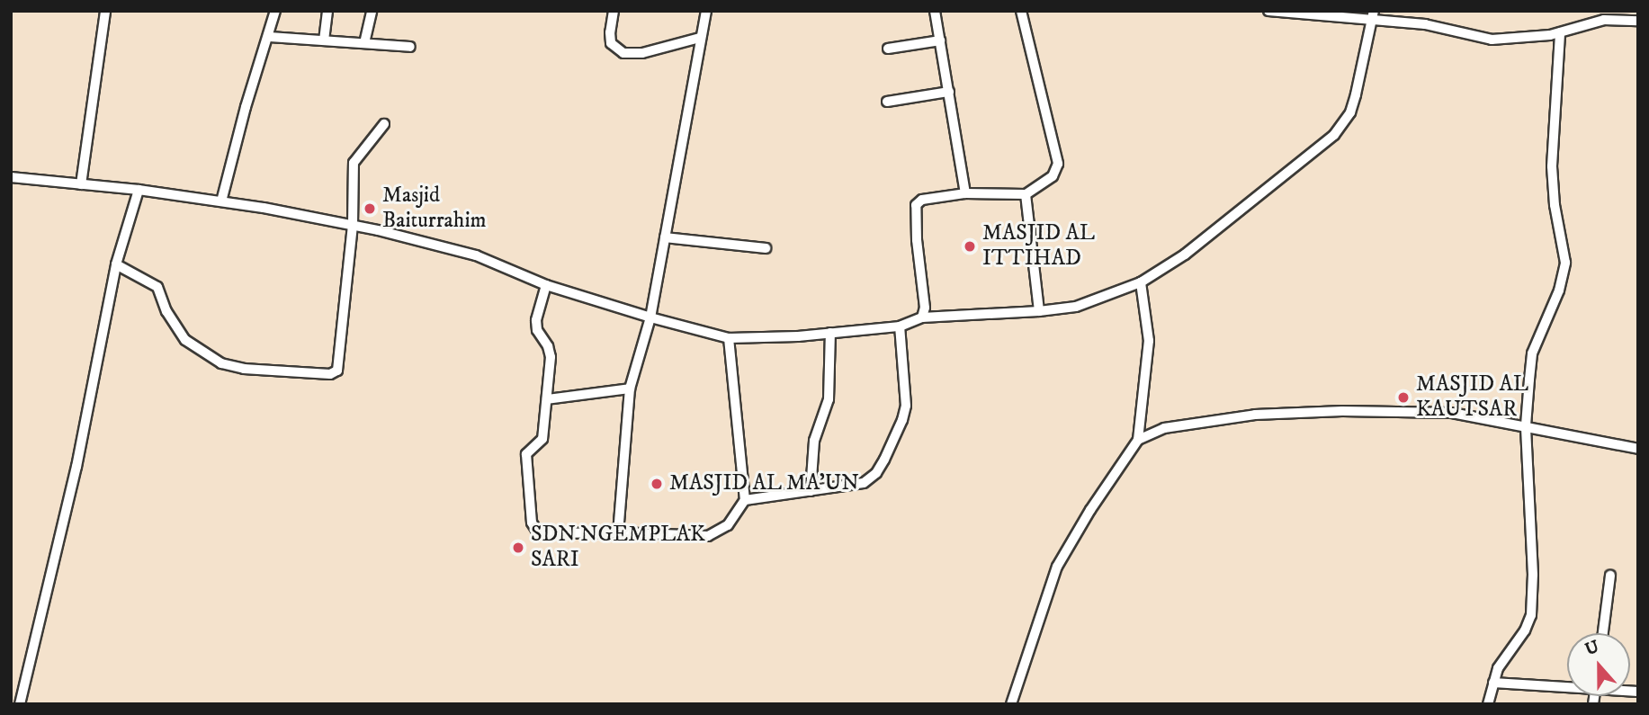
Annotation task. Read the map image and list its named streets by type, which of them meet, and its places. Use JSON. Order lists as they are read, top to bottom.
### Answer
{
  "places": [
    "Masjid Baiturrahim",
    "MASJID AL ITTIHAD",
    "MASJID AL KAUTSAR",
    "MASJID AL MA'UN",
    "SDN NGEMPLAK SARI"
  ],
  "north": "top"
}
